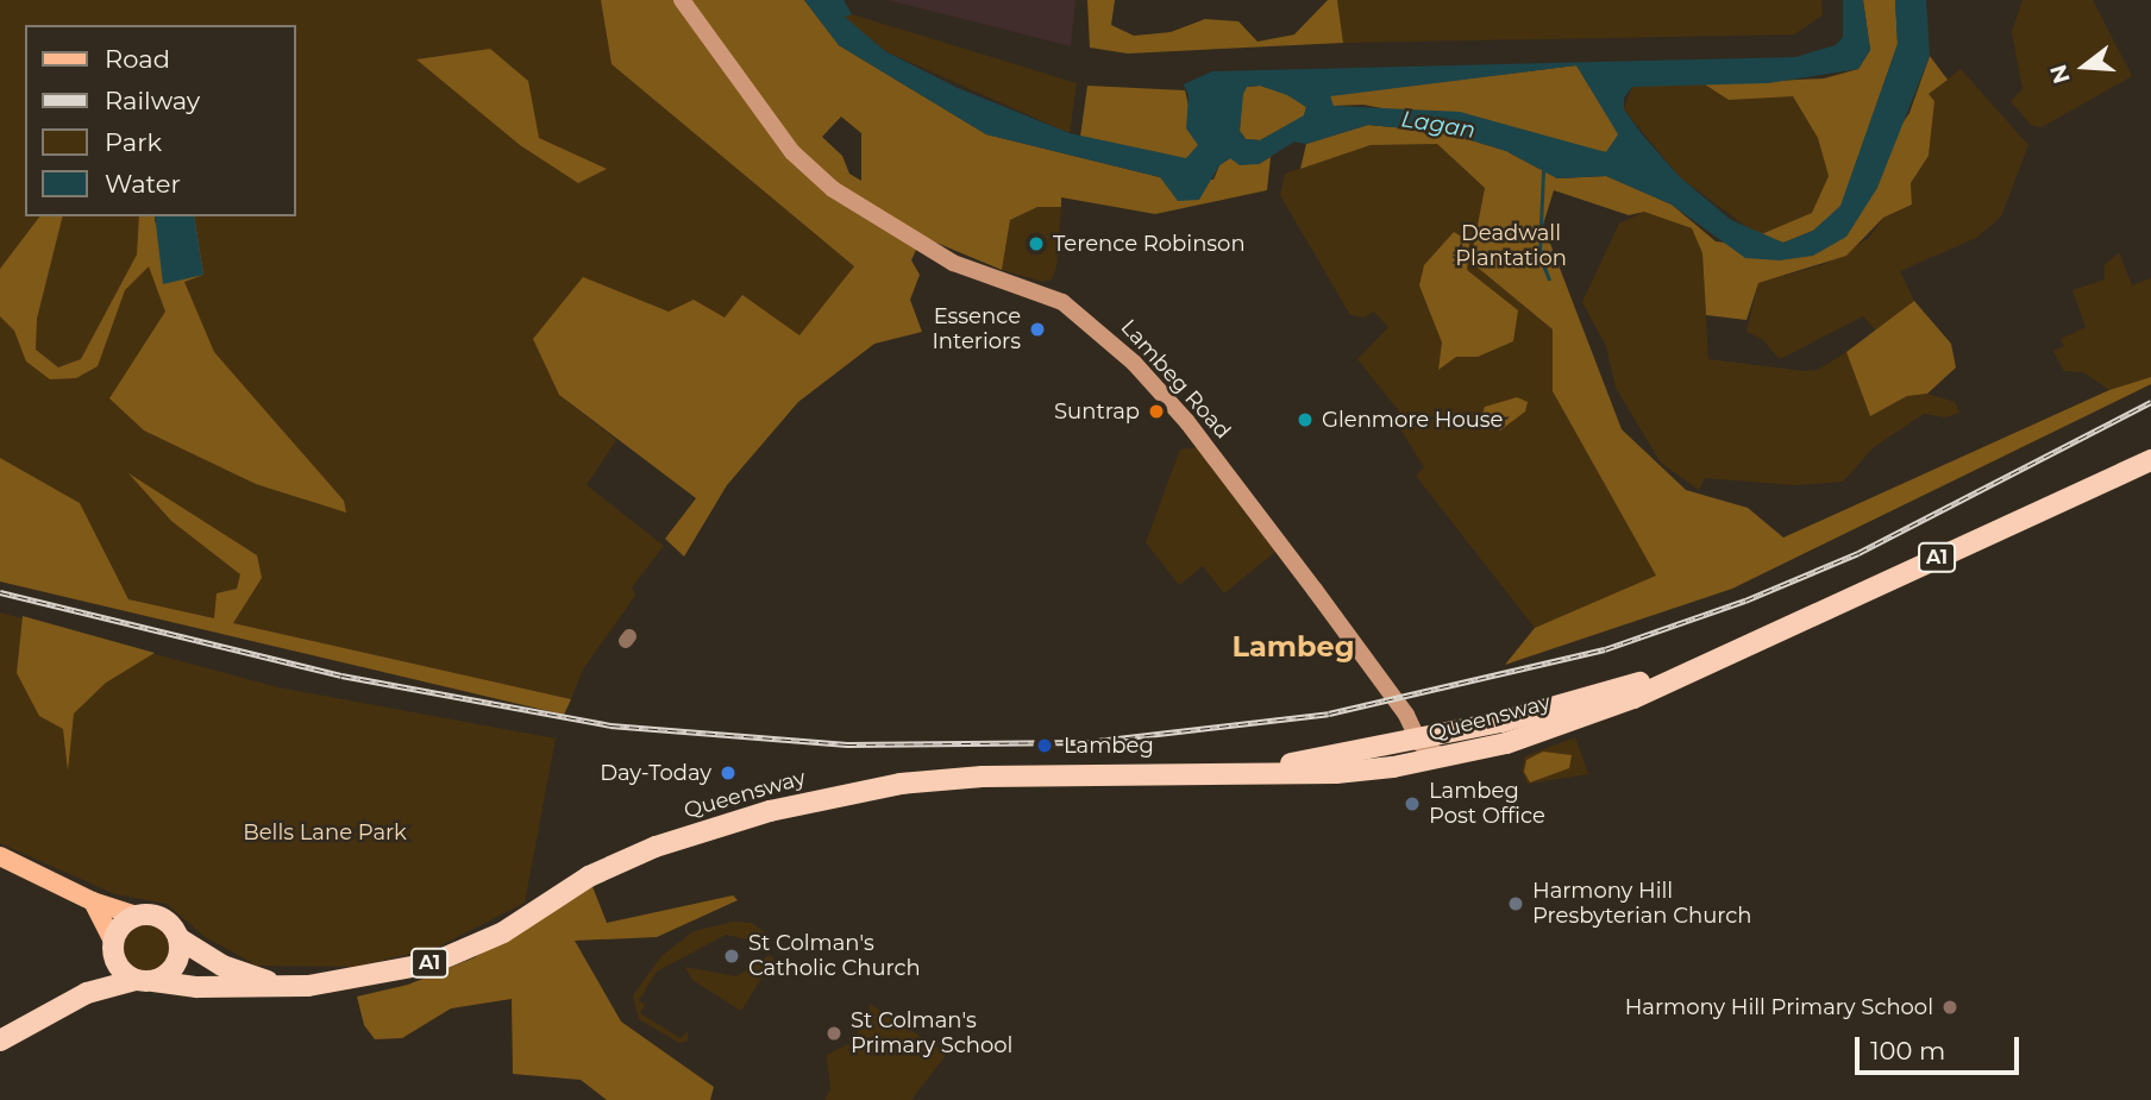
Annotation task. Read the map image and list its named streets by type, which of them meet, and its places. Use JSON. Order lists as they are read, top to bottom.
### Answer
{
  "streets": {
    "highway": ["A1", "Queensway"],
    "main road": ["Lambeg Road"]
  },
  "crossings": [
    ["Lambeg Road", "Queensway"],
    ["A1", "Queensway"]
  ],
  "districts": ["Lambeg"],
  "water": ["Lagan"],
  "parks": ["Deadwall Plantation", "Bells Lane Park"],
  "places": [
    "Terence Robinson",
    "Essence Interiors",
    "Suntrap",
    "Glenmore House",
    "Lambeg",
    "Day-Today",
    "Lambeg Post Office",
    "Harmony Hill Presbyterian Church",
    "St Colman's Catholic Church",
    "Harmony Hill Primary School",
    "St Colman's Primary School"
  ],
  "legend": [
    "Road",
    "Railway",
    "Park",
    "Water"
  ],
  "scale_bar": "100 m",
  "north": "left"
}
